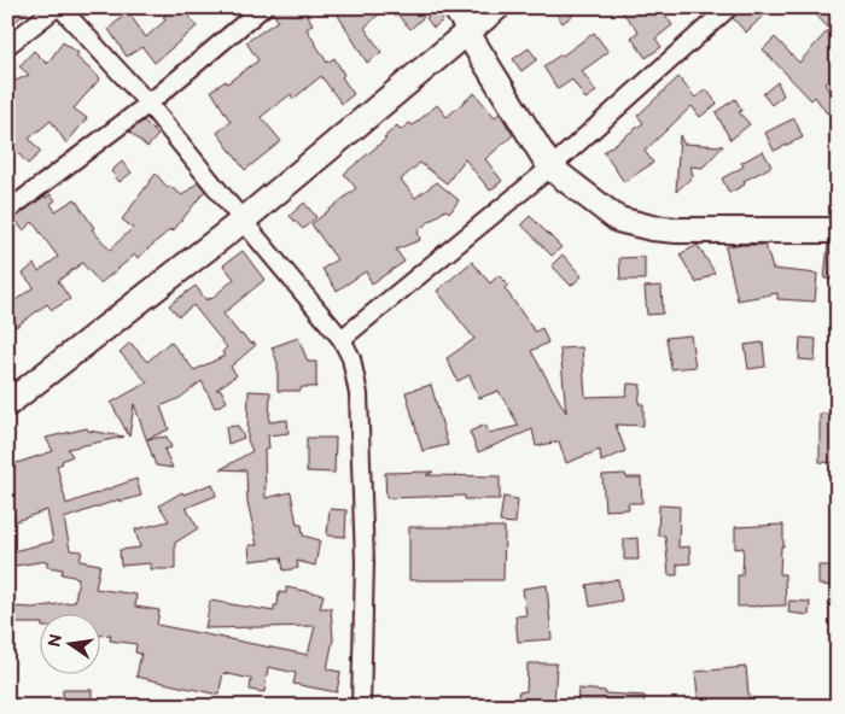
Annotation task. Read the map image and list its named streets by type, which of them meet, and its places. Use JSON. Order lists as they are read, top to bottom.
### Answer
{
  "north": "left"
}
